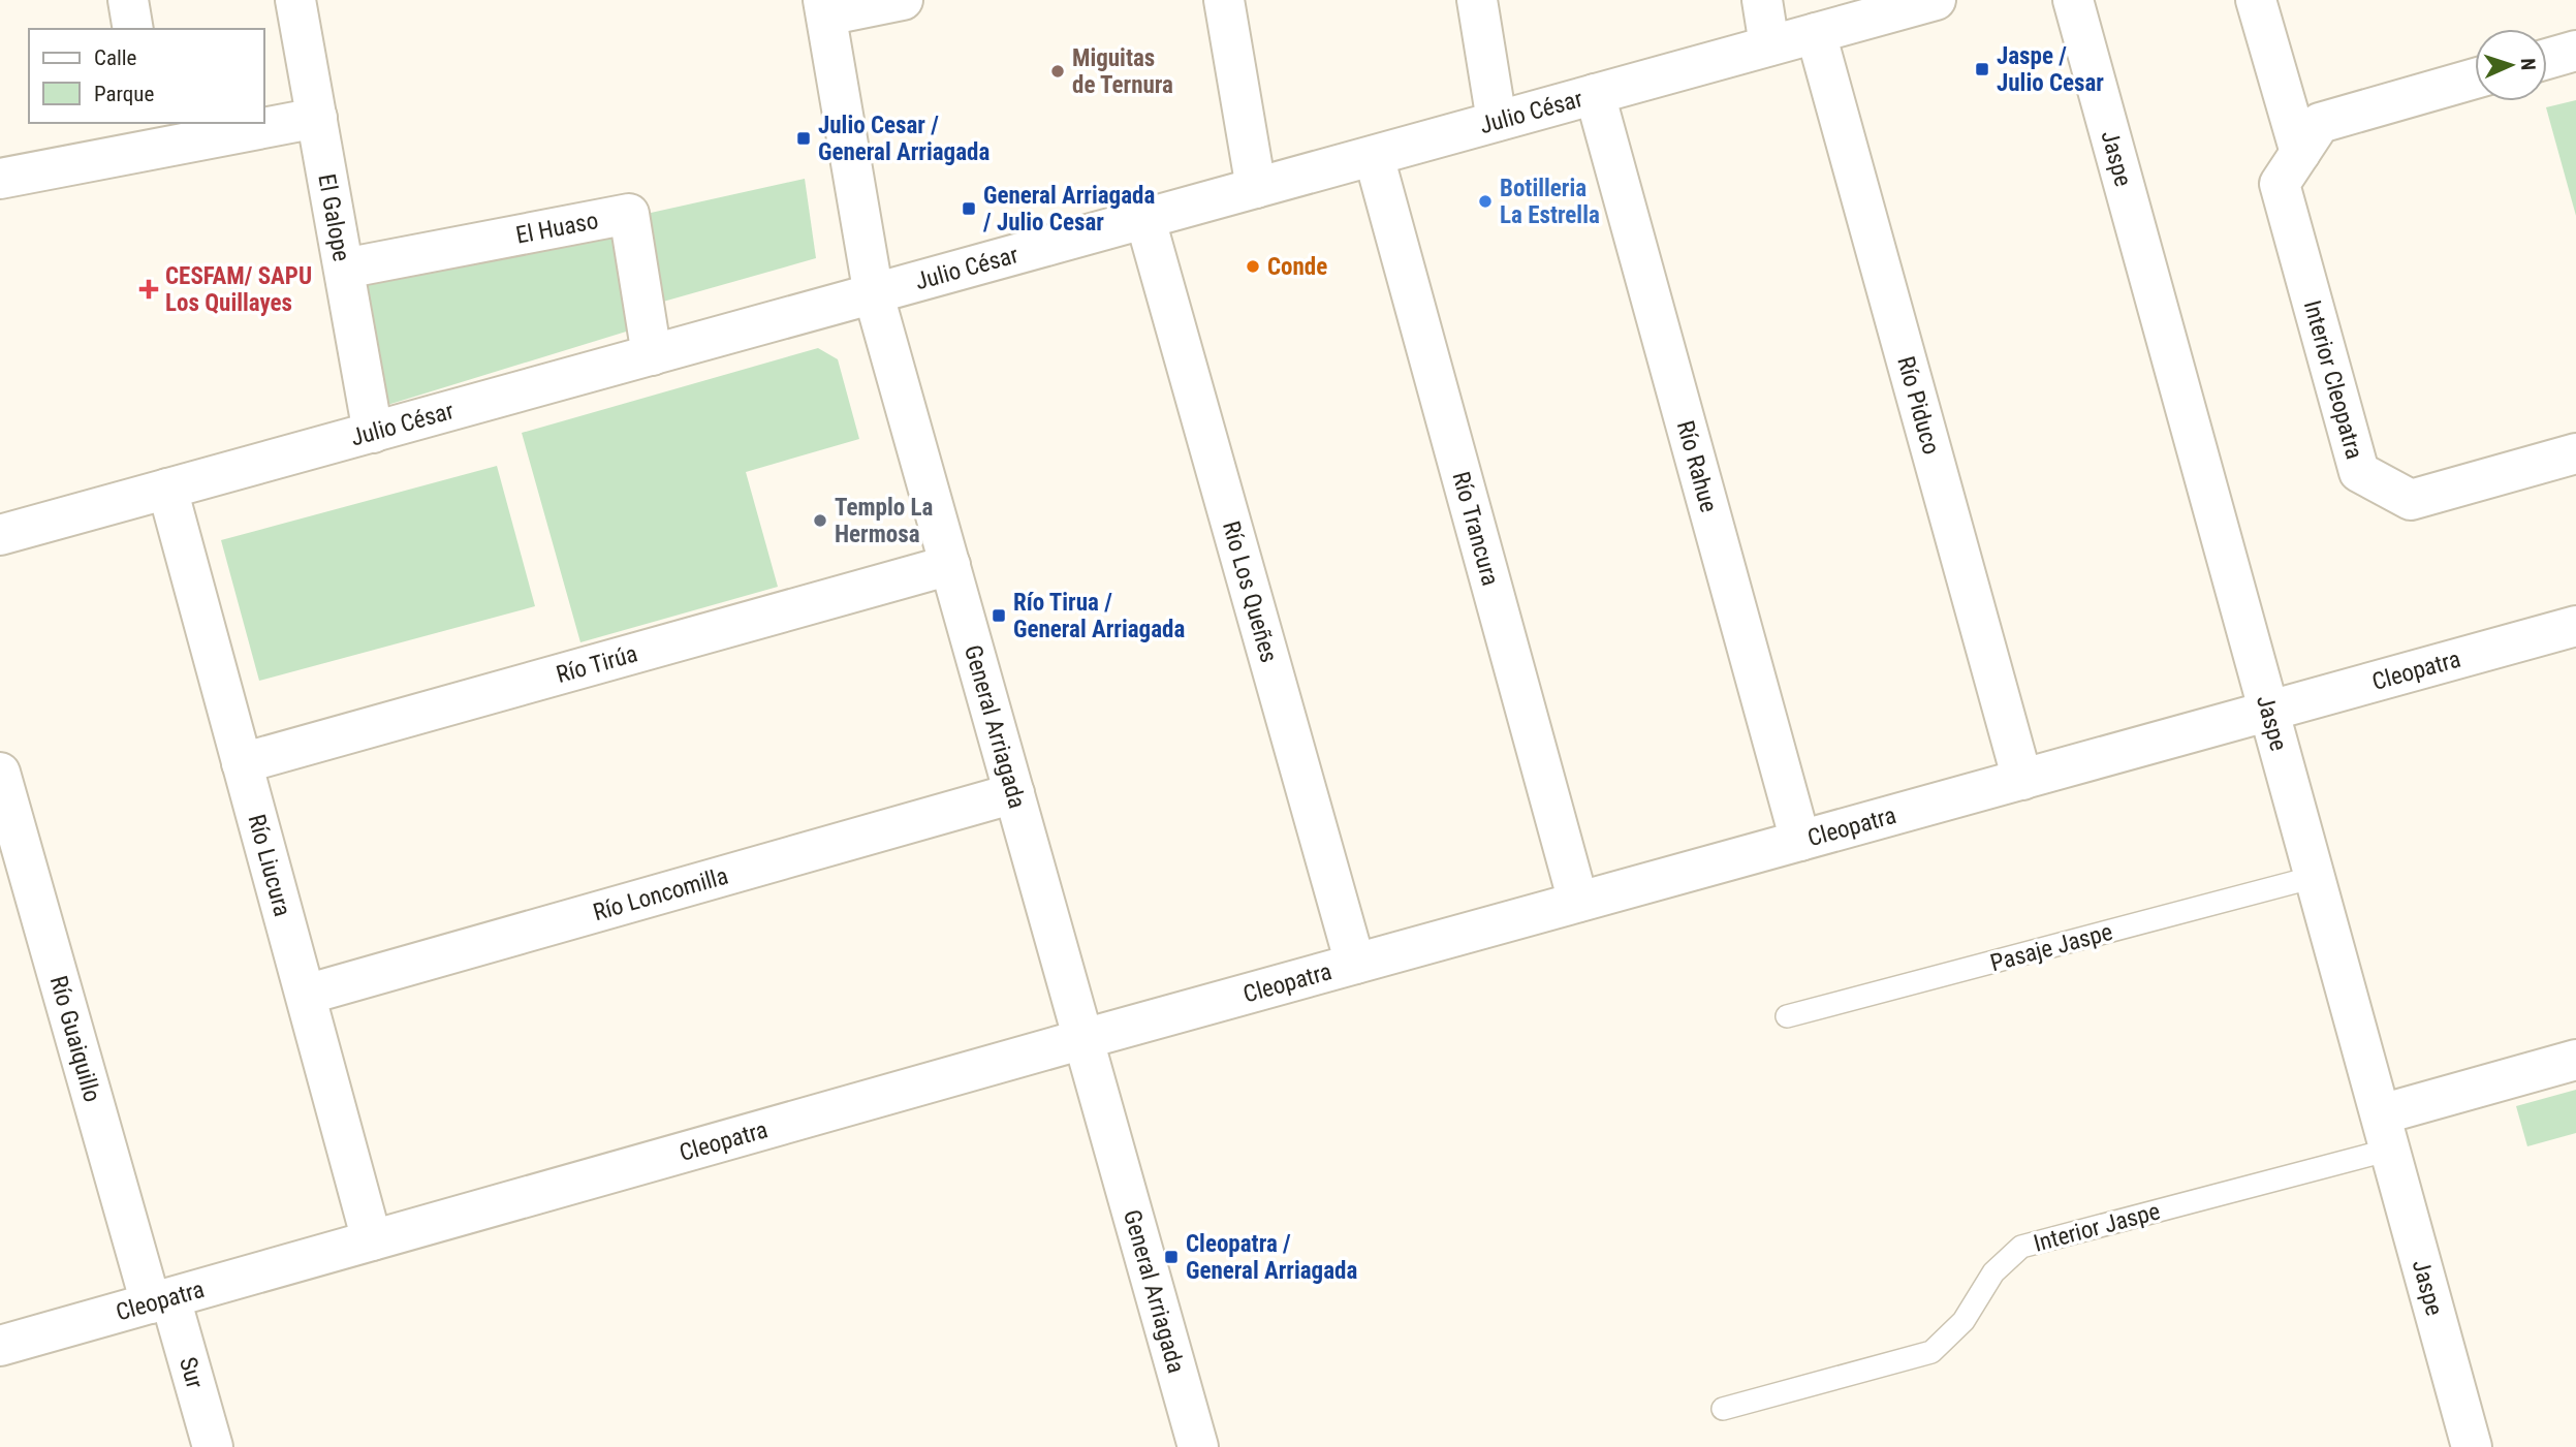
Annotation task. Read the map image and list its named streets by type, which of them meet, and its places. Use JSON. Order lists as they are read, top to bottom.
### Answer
{
  "streets": {
    "street": [
      "Julio César",
      "Jaspe",
      "El Galope",
      "El Huaso",
      "Interior Cleopatra",
      "Río Piduco",
      "Río Rahue",
      "Río Trancura",
      "Río Los Queñes",
      "Río Tirúa",
      "Cleopatra",
      "General Arriagada",
      "Río Liucura",
      "Río Loncomilla",
      "Río Guaiquillo",
      "Sur"
    ],
    "lane": ["Pasaje Jaspe", "Interior Jaspe"]
  },
  "crossings": [
    ["Julio César", "El Galope"],
    ["Julio César", "El Huaso"],
    ["Julio César", "Río Piduco"],
    ["Julio César", "Río Rahue"],
    ["Julio César", "Río Trancura"],
    ["Julio César", "Río Los Queñes"],
    ["Julio César", "General Arriagada"],
    ["Julio César", "Río Liucura"],
    ["Jaspe", "Cleopatra"],
    ["Jaspe", "Pasaje Jaspe"],
    ["Jaspe", "Interior Jaspe"],
    ["El Galope", "El Huaso"],
    ["Río Piduco", "Cleopatra"],
    ["Río Rahue", "Cleopatra"],
    ["Río Trancura", "Cleopatra"],
    ["Río Los Queñes", "Cleopatra"],
    ["Río Tirúa", "General Arriagada"],
    ["Río Tirúa", "Río Liucura"],
    ["Cleopatra", "General Arriagada"],
    ["Cleopatra", "Río Liucura"],
    ["Cleopatra", "Río Guaiquillo"],
    ["Cleopatra", "Sur"],
    ["General Arriagada", "Río Loncomilla"],
    ["Río Liucura", "Río Loncomilla"],
    ["Río Guaiquillo", "Sur"]
  ],
  "places": {
    "transit": [
      "Jaspe / Julio Cesar",
      "Julio Cesar / General Arriagada",
      "General Arriagada / Julio Cesar",
      "Río Tirua / General Arriagada",
      "Cleopatra / General Arriagada"
    ],
    "other": [
      "Miguitas de Ternura",
      "Botilleria La Estrella",
      "Conde",
      "Templo La Hermosa"
    ],
    "health": ["CESFAM/ SAPU Los Quillayes"]
  },
  "legend": ["Calle", "Parque"],
  "north": "right"
}
